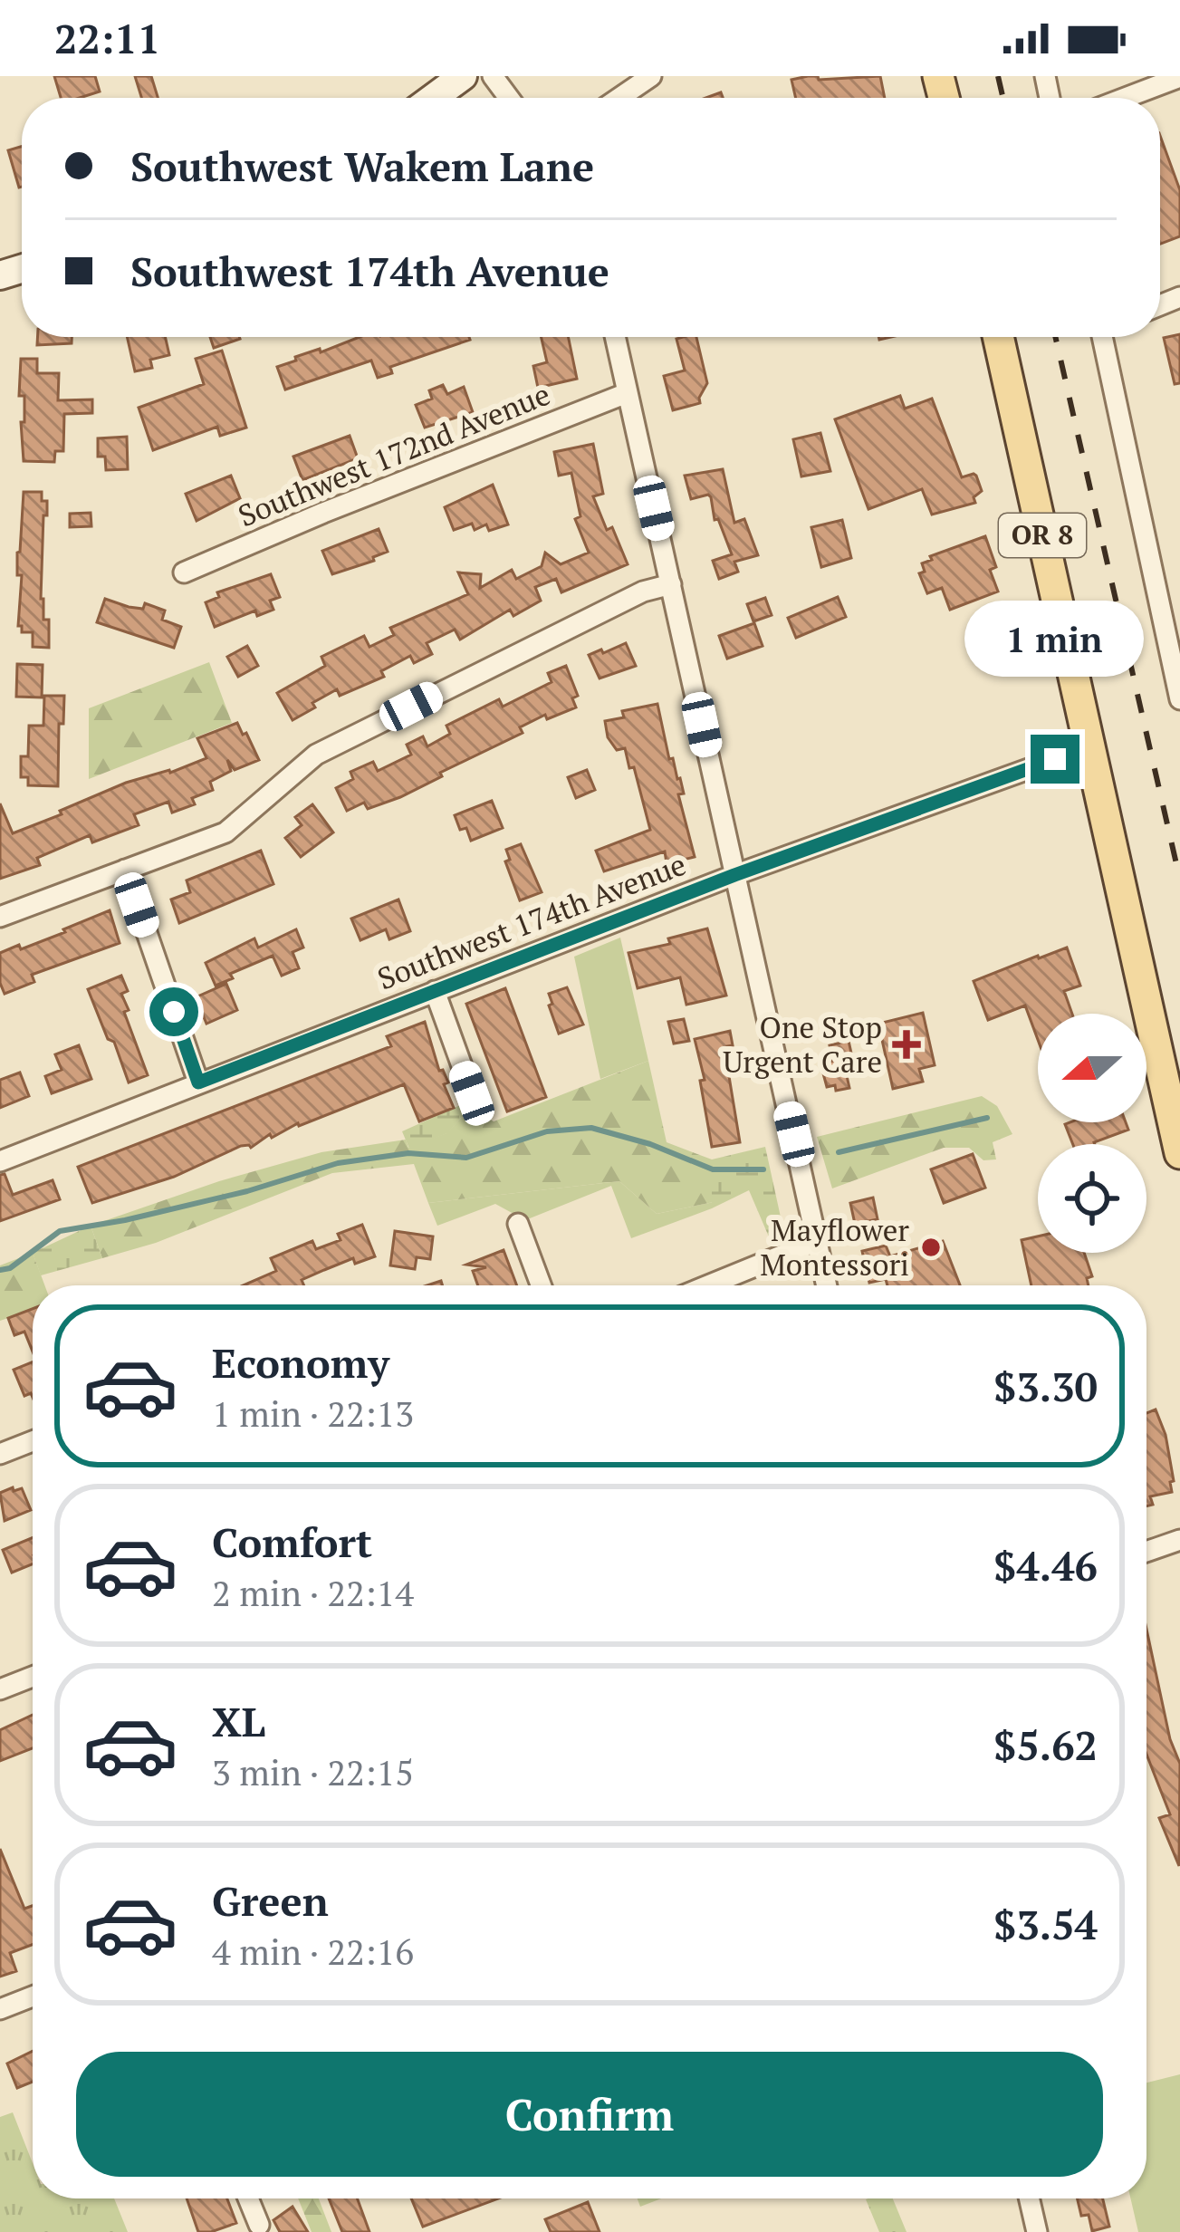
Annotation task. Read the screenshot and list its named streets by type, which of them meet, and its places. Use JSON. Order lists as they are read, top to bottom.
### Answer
{
  "streets": {
    "main road": ["OR 8"],
    "street": ["Southwest 172nd Avenue", "Southwest 174th Avenue"]
  },
  "crossings": [
    ["OR 8", "Southwest 174th Avenue"]
  ],
  "places": {
    "health": ["One Stop Urgent Care"],
    "other": ["Mayflower Montessori"]
  },
  "north": "left",
  "page": {
    "status": "22:11",
    "banner": ["Southwest Wakem Lane", "Southwest 174th Avenue"],
    "bubble": "1 min",
    "list": [
      {
        "name": "Economy",
        "note": "1 min · 22:13",
        "value": "$3.30"
      },
      {
        "name": "Comfort",
        "note": "2 min · 22:14",
        "value": "$4.46"
      },
      {
        "name": "XL",
        "note": "3 min · 22:15",
        "value": "$5.62"
      },
      {
        "name": "Green",
        "note": "4 min · 22:16",
        "value": "$3.54"
      }
    ],
    "buttons": "Confirm"
  }
}
